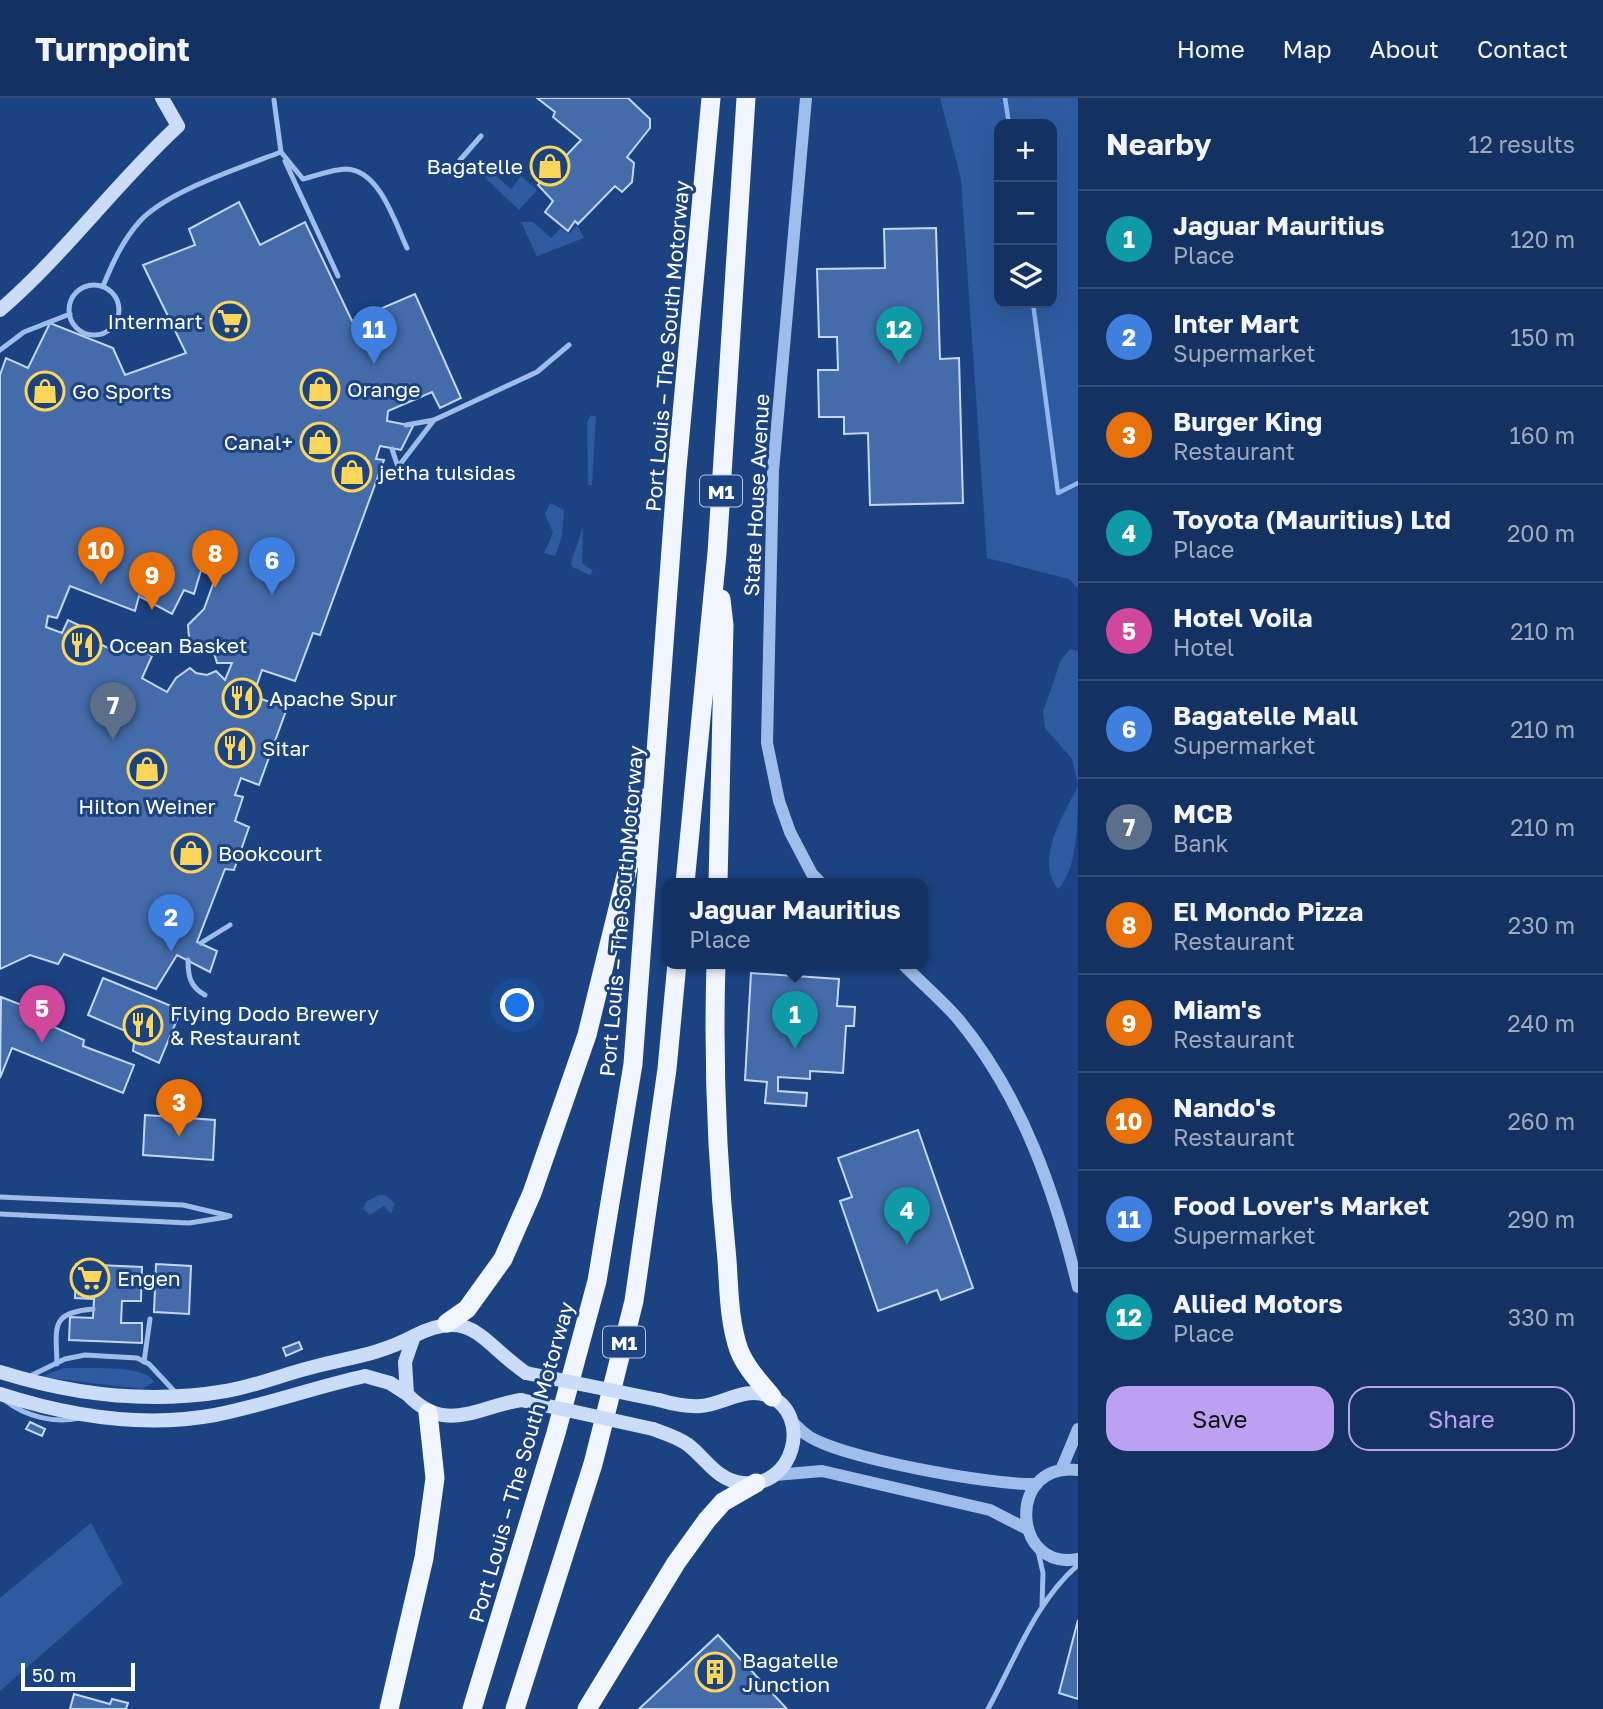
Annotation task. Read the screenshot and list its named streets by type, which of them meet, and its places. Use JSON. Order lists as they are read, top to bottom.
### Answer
{
  "streets": {
    "highway": ["Port Louis – The South Motorway", "M1"],
    "street": ["State House Avenue"]
  },
  "places": {
    "shop": [
      "Bagatelle",
      "Orange",
      "Go Sports",
      "Canal+",
      "jetha tulsidas",
      "Hilton Weiner",
      "Bookcourt"
    ],
    "supermarket": ["Intermart", "Engen"],
    "restaurant": [
      "Ocean Basket",
      "Apache Spur",
      "Sitar",
      "Flying Dodo Brewery & Restaurant"
    ],
    "building": ["Bagatelle Junction"]
  },
  "scale_bar": "50 m",
  "page": {
    "header": "Turnpoint",
    "nav": [
      "Home",
      "Map",
      "About",
      "Contact"
    ],
    "heading": ["Nearby", "12 results"],
    "map_buttons": ["+", "−"],
    "list": [
      {
        "mark": "1",
        "name": "Jaguar Mauritius",
        "note": "Place",
        "value": "120 m"
      },
      {
        "mark": "2",
        "name": "Inter Mart",
        "note": "Supermarket",
        "value": "150 m"
      },
      {
        "mark": "3",
        "name": "Burger King",
        "note": "Restaurant",
        "value": "160 m"
      },
      {
        "mark": "4",
        "name": "Toyota (Mauritius) Ltd",
        "note": "Place",
        "value": "200 m"
      },
      {
        "mark": "5",
        "name": "Hotel Voila",
        "note": "Hotel",
        "value": "210 m"
      },
      {
        "mark": "6",
        "name": "Bagatelle Mall",
        "note": "Supermarket",
        "value": "210 m"
      },
      {
        "mark": "7",
        "name": "MCB",
        "note": "Bank",
        "value": "210 m"
      },
      {
        "mark": "8",
        "name": "El Mondo Pizza",
        "note": "Restaurant",
        "value": "230 m"
      },
      {
        "mark": "9",
        "name": "Miam's",
        "note": "Restaurant",
        "value": "240 m"
      },
      {
        "mark": "10",
        "name": "Nando's",
        "note": "Restaurant",
        "value": "260 m"
      },
      {
        "mark": "11",
        "name": "Food Lover's Market",
        "note": "Supermarket",
        "value": "290 m"
      },
      {
        "mark": "12",
        "name": "Allied Motors",
        "note": "Place",
        "value": "330 m"
      }
    ],
    "pins": [
      "11",
      "12",
      "10",
      "8",
      "6",
      "9",
      "7",
      "2",
      "5",
      "1",
      "3",
      "4"
    ],
    "popup": ["Jaguar Mauritius", "Place"],
    "buttons": ["Save", "Share"],
    "scale": "50 m"
  }
}
